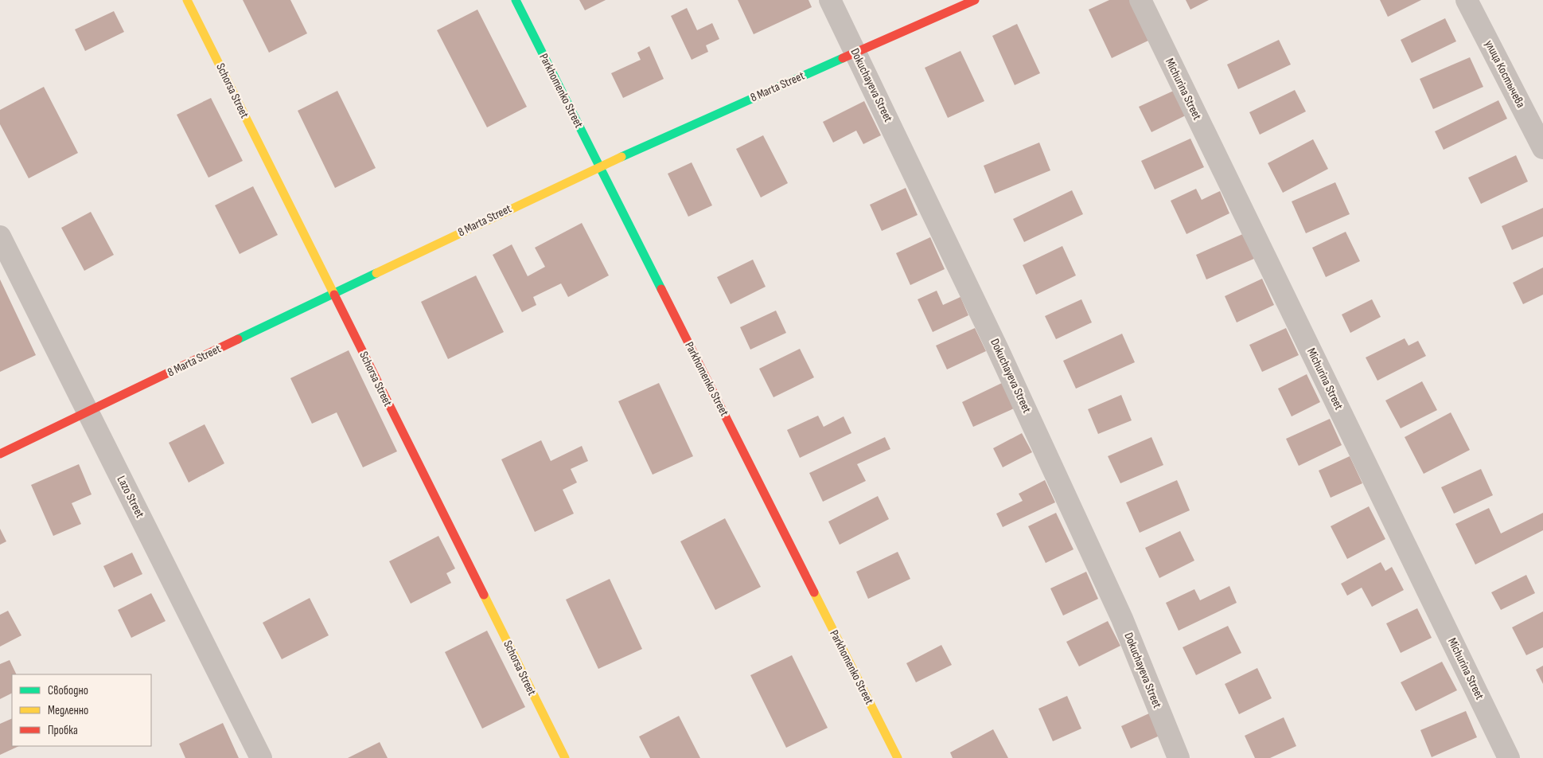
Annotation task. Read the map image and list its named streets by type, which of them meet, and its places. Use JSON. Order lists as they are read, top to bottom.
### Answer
{
  "streets": {
    "street": [
      "улица Костычева",
      "Dokuchayeva Street",
      "8 Marta Street",
      "Michurina Street",
      "Schorsa Street",
      "Parkhomenko Street",
      "Lazo Street"
    ]
  },
  "crossings": [
    ["Dokuchayeva Street", "8 Marta Street"],
    ["8 Marta Street", "Schorsa Street"],
    ["8 Marta Street", "Parkhomenko Street"],
    ["8 Marta Street", "Lazo Street"]
  ],
  "legend": ["Свободно", "Медленно", "Пробка"]
}
